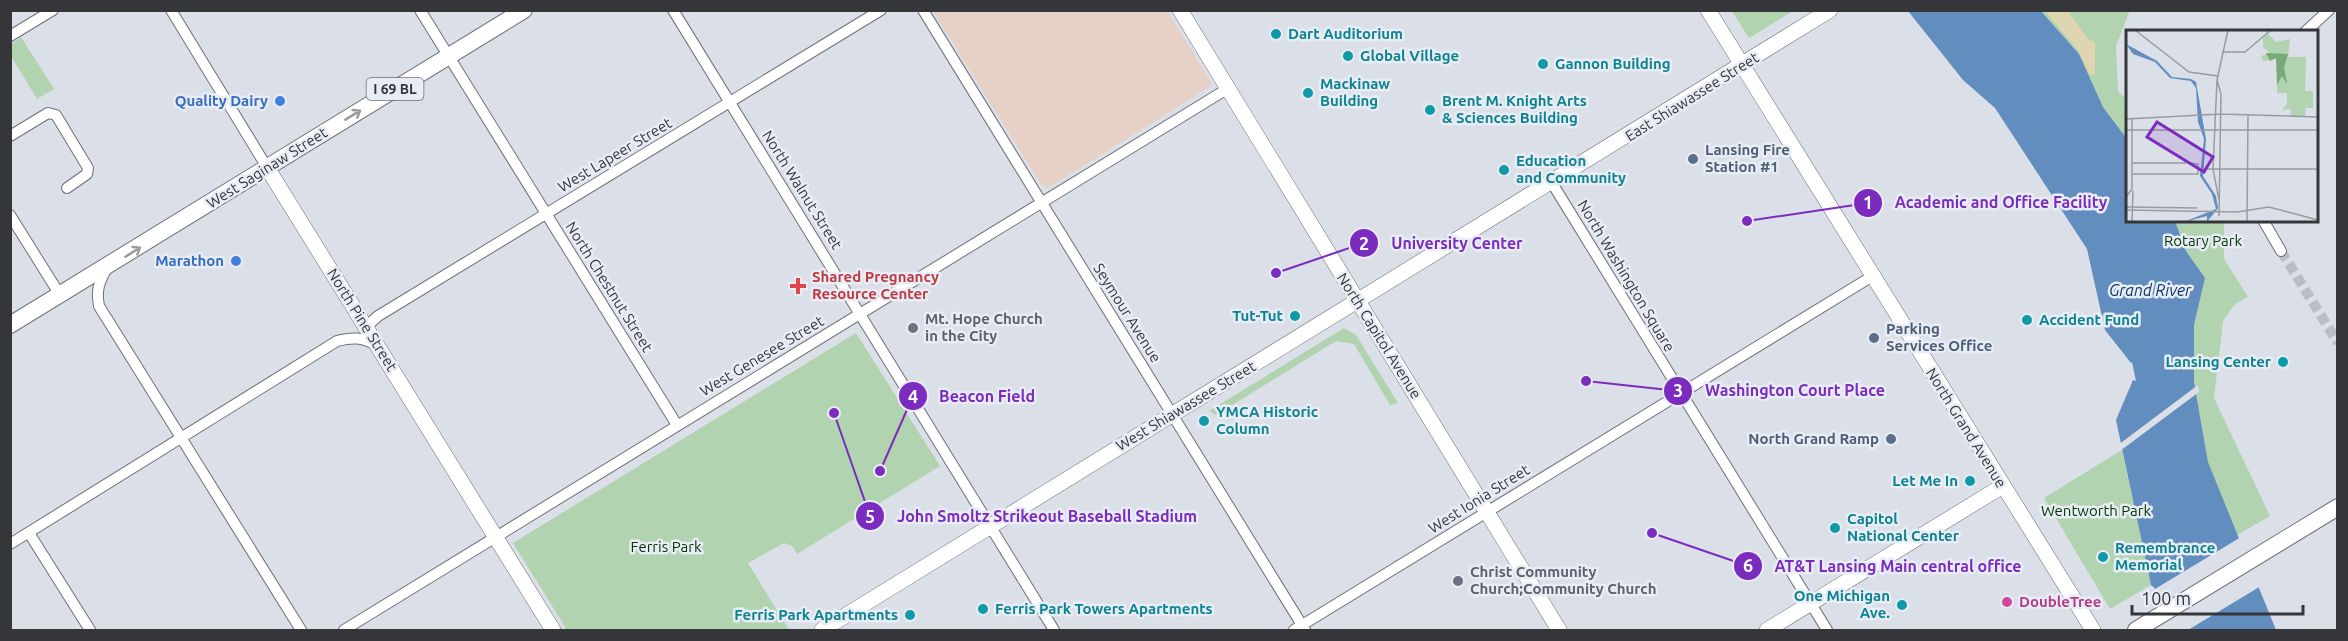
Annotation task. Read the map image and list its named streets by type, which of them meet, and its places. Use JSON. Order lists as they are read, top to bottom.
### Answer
{
  "streets": {
    "main road": ["I 69 BL", "West Saginaw Street"],
    "street": [
      "East Shiawassee Street",
      "West Lapeer Street",
      "North Walnut Street",
      "North Washington Square",
      "North Chestnut Street",
      "Seymour Avenue",
      "North Pine Street",
      "North Capitol Avenue",
      "West Genesee Street",
      "West Shiawassee Street",
      "North Grand Avenue",
      "West Ionia Street"
    ]
  },
  "crossings": [
    ["East Shiawassee Street", "North Washington Square"],
    ["East Shiawassee Street", "West Shiawassee Street"],
    ["East Shiawassee Street", "North Grand Avenue"],
    ["West Lapeer Street", "North Walnut Street"],
    ["West Lapeer Street", "North Chestnut Street"],
    ["West Lapeer Street", "North Pine Street"],
    ["West Saginaw Street", "North Chestnut Street"],
    ["West Saginaw Street", "North Pine Street"],
    ["North Walnut Street", "West Genesee Street"],
    ["North Walnut Street", "West Shiawassee Street"],
    ["North Washington Square", "West Shiawassee Street"],
    ["North Washington Square", "West Ionia Street"],
    ["North Chestnut Street", "West Genesee Street"],
    ["Seymour Avenue", "West Genesee Street"],
    ["Seymour Avenue", "West Shiawassee Street"],
    ["Seymour Avenue", "West Ionia Street"],
    ["North Pine Street", "West Genesee Street"],
    ["North Capitol Avenue", "West Genesee Street"],
    ["North Capitol Avenue", "West Shiawassee Street"],
    ["North Capitol Avenue", "West Ionia Street"],
    ["North Grand Avenue", "West Ionia Street"]
  ],
  "one_way": ["West Saginaw Street"],
  "water": ["Grand River"],
  "parks": ["Rotary Park", "Wentworth Park", "Ferris Park"],
  "places": {
    "other": [
      "Dart Auditorium",
      "Global Village",
      "Gannon Building",
      "Mackinaw Building",
      "Quality Dairy",
      "Brent M. Knight Arts & Sciences Building",
      "Lansing Fire Station #1",
      "Education and Community",
      "Academic and Office Facility",
      "Marathon",
      "University Center",
      "Tut-Tut",
      "Accident Fund",
      "Mt. Hope Church in the City",
      "Parking Services Office",
      "Lansing Center",
      "Washington Court Place",
      "John Smoltz Strikeout Baseball Stadium",
      "YMCA Historic Column",
      "North Grand Ramp",
      "Beacon Field",
      "Let Me In",
      "Capitol National Center",
      "AT&T Lansing Main central office",
      "Remembrance Memorial",
      "Christ Community Church;Community Church",
      "DoubleTree",
      "One Michigan Ave.",
      "Ferris Park Towers Apartments",
      "Ferris Park Apartments"
    ],
    "health": ["Shared Pregnancy Resource Center"]
  },
  "scale_bar": "100 m"
}
